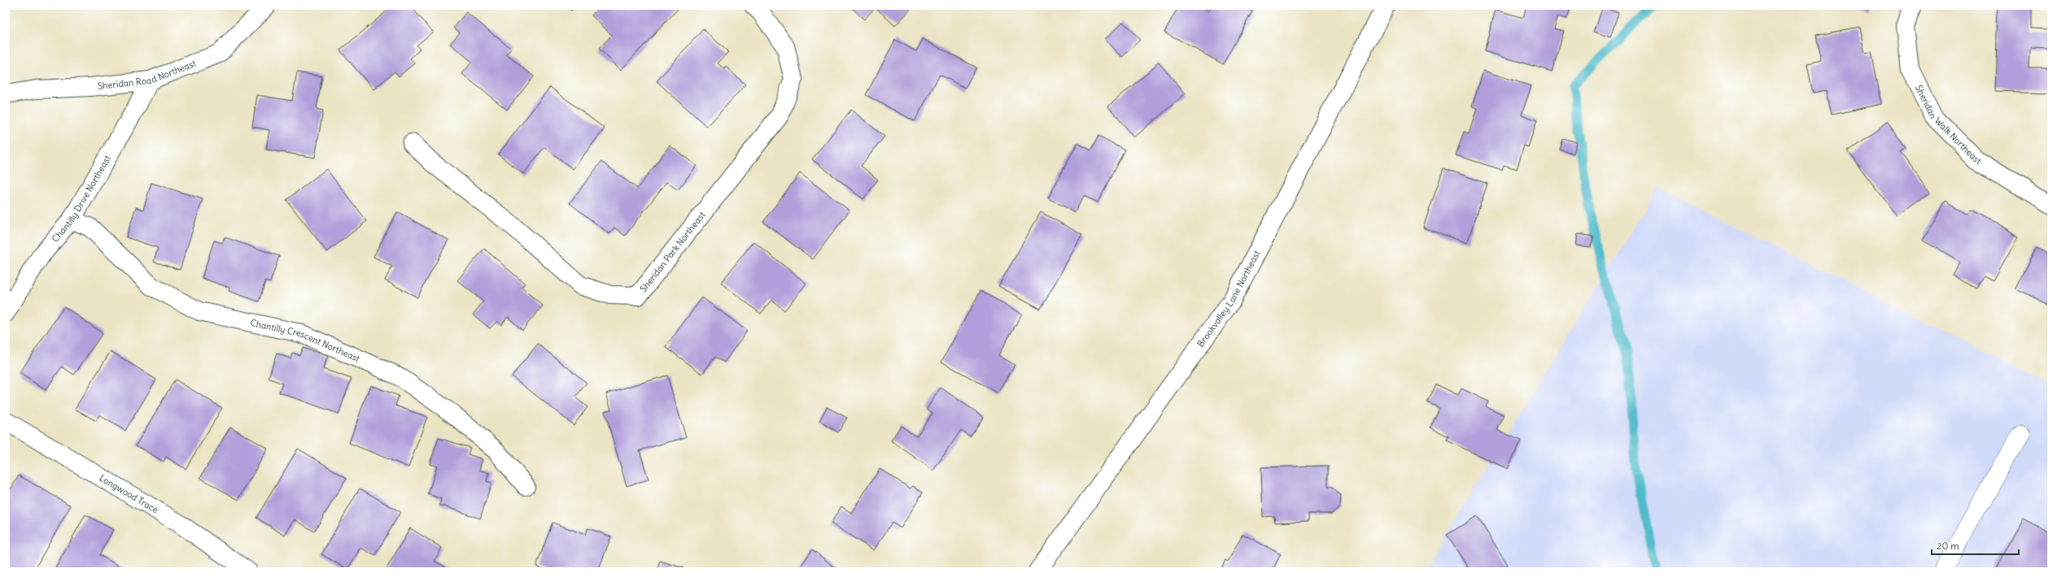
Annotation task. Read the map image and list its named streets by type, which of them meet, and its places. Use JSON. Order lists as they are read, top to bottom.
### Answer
{
  "streets": {
    "street": [
      "Sheridan Road Northeast",
      "Sheridan Walk Northeast",
      "Chantilly Drive Northeast",
      "Sheridan Park Northeast",
      "Brookvalley Lane Northeast",
      "Chantilly Crescent Northeast",
      "Longwood Trace"
    ]
  },
  "crossings": [
    ["Sheridan Road Northeast", "Chantilly Drive Northeast"],
    ["Chantilly Drive Northeast", "Chantilly Crescent Northeast"]
  ],
  "scale_bar": "20 m"
}
